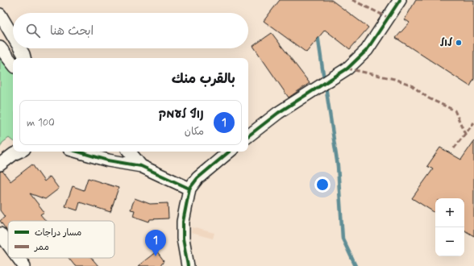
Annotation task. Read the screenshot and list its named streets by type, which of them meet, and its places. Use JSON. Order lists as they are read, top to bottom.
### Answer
{
  "places": ["לול"],
  "legend": ["مسار دراجات", "ممر"],
  "page": {
    "search": "ابحث هنا",
    "heading": "بالقرب منك",
    "list": [
      {
        "mark": "1",
        "name": "נוף לעמק",
        "note": "مكان",
        "value": "100 m"
      }
    ],
    "map_buttons": ["+", "−"],
    "pins": "1"
  }
}
